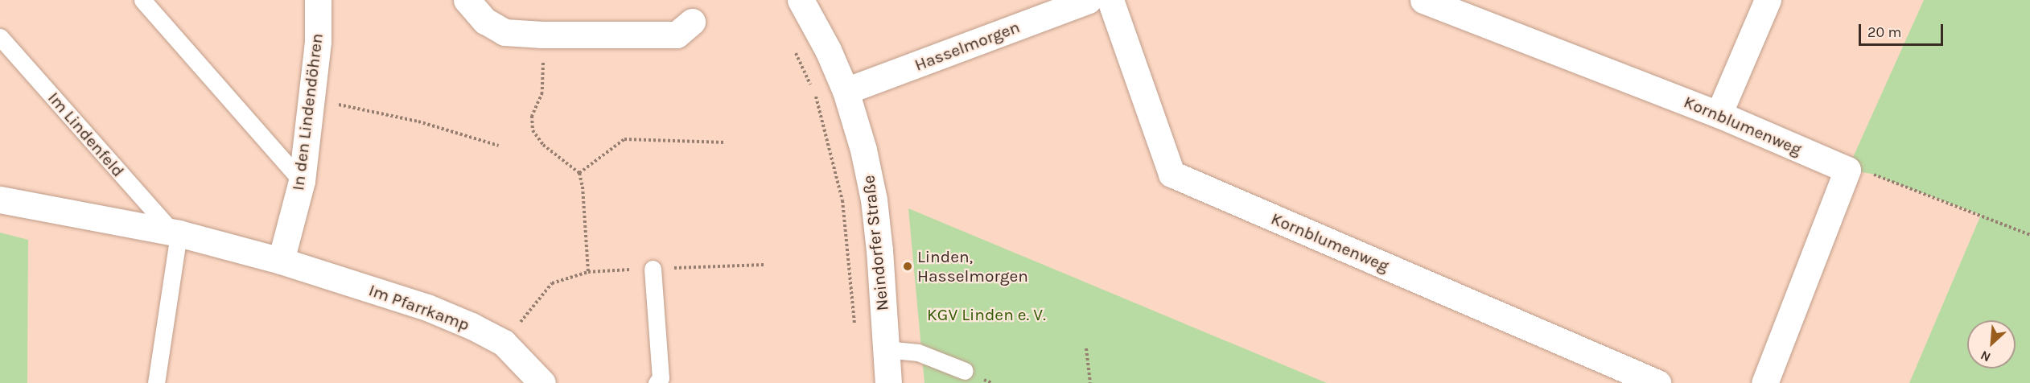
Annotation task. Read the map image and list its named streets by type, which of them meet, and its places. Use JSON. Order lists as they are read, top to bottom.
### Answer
{
  "streets": {
    "street": [
      "Hasselmorgen",
      "In den Lindendöhren",
      "Kornblumenweg",
      "Neindorfer Straße",
      "Im Pfarrkamp"
    ],
    "lane": ["Im Lindenfeld"]
  },
  "crossings": [
    ["Hasselmorgen", "Neindorfer Straße"],
    ["In den Lindendöhren", "Im Pfarrkamp"]
  ],
  "parks": ["KGV Linden e. V."],
  "places": ["Linden, Hasselmorgen"],
  "scale_bar": "20 m",
  "north": "bottom left"
}
